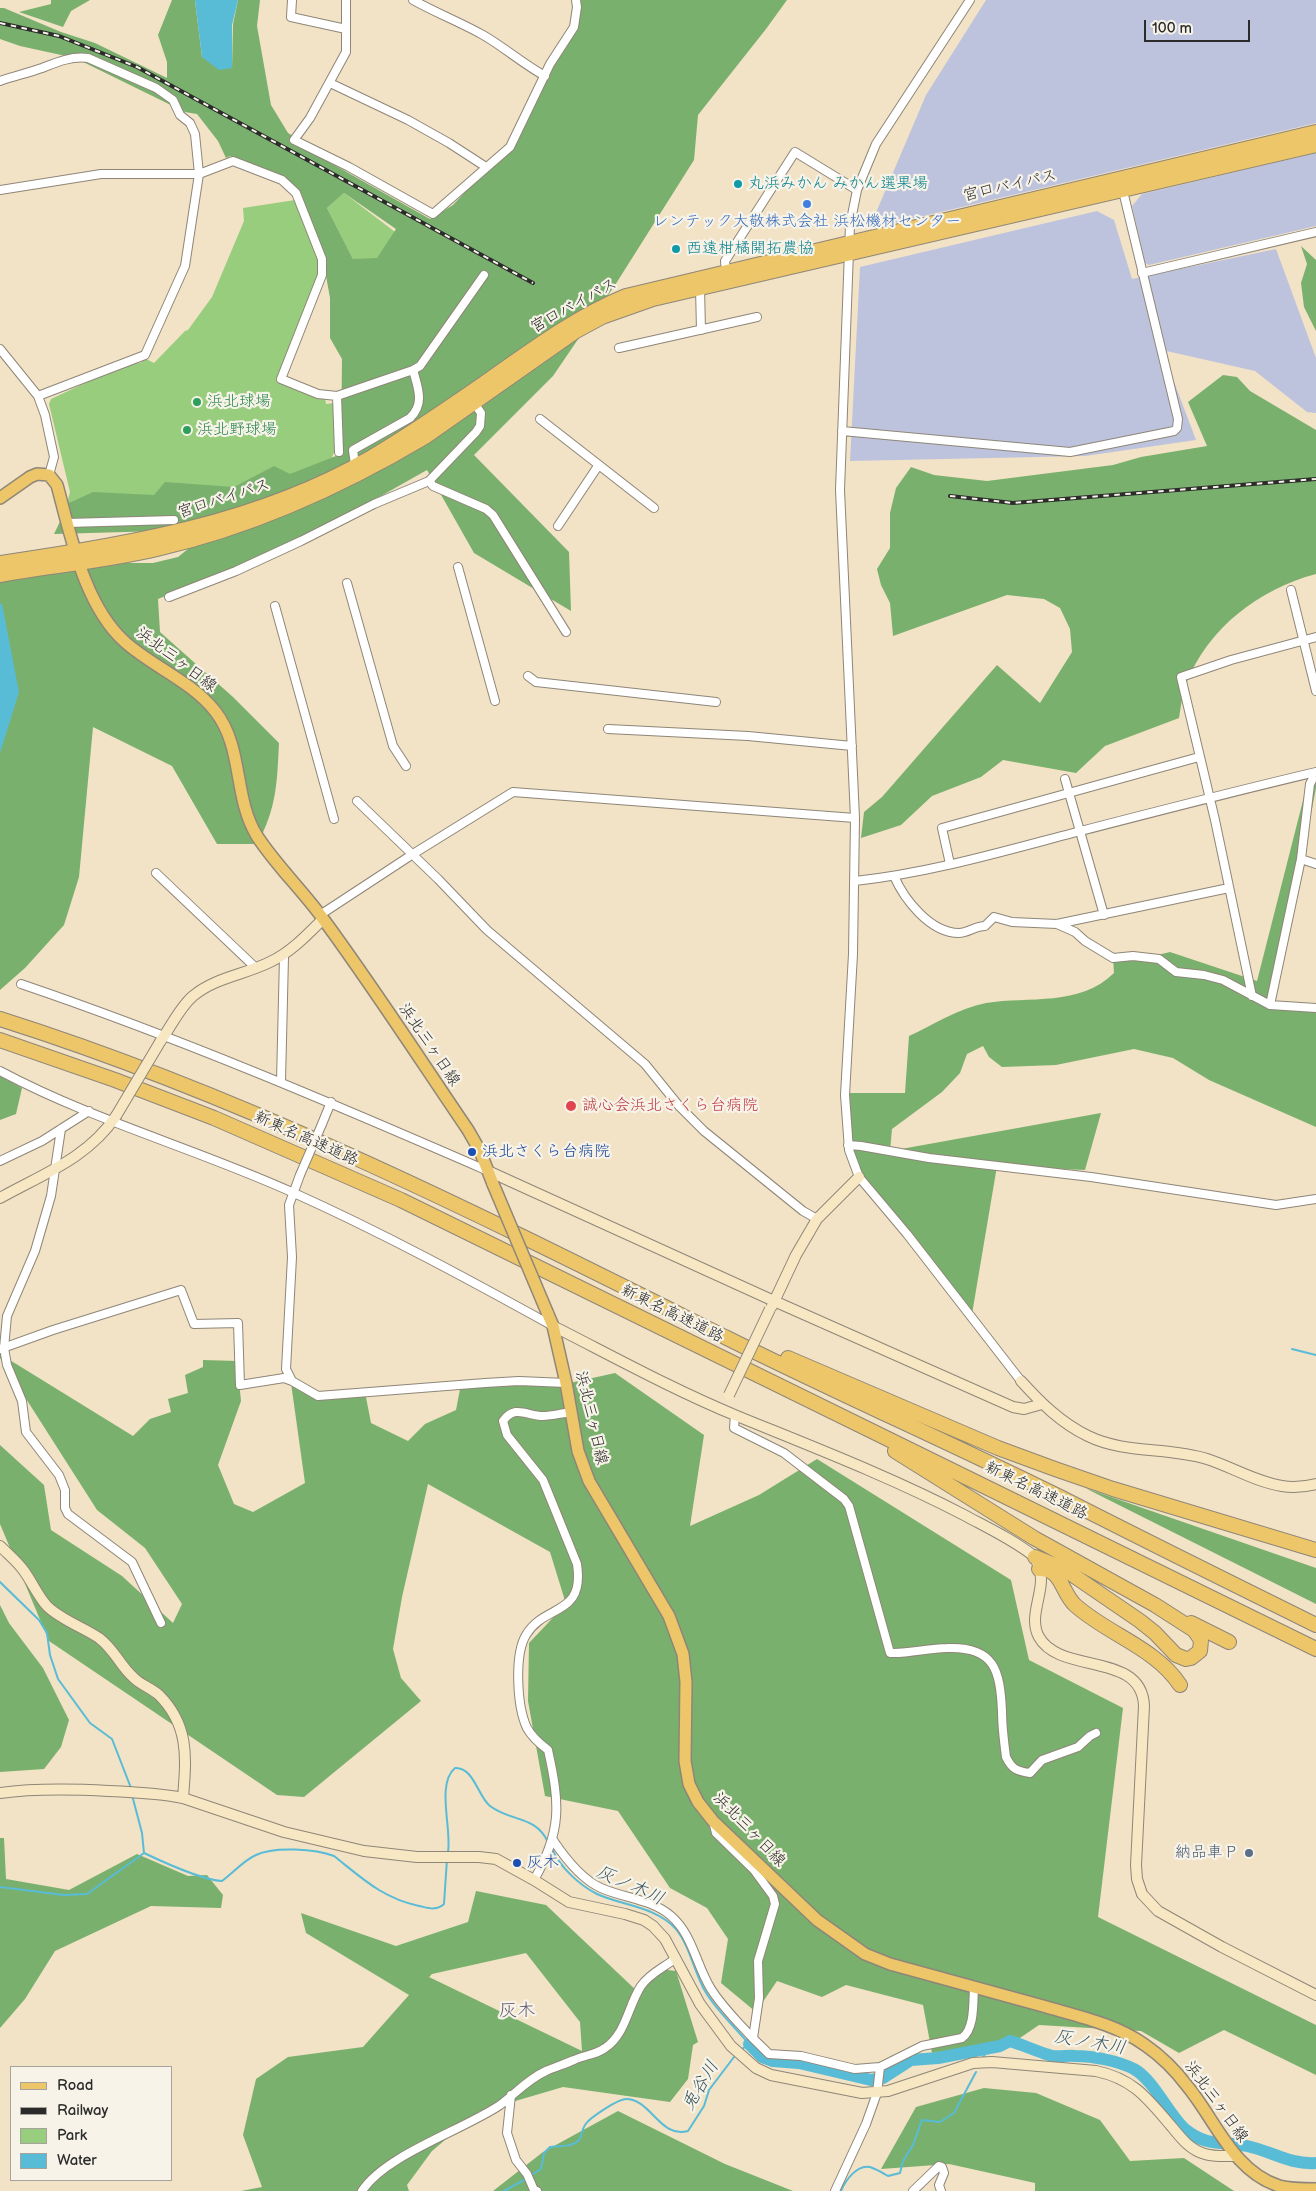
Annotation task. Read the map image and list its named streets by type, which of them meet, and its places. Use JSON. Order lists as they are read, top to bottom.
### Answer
{
  "streets": {
    "highway": ["宮口バイパス", "新東名高速道路"],
    "main road": ["浜北三ヶ日線"]
  },
  "crossings": [
    ["宮口バイパス", "浜北三ヶ日線"]
  ],
  "districts": ["灰木"],
  "water": ["灰ノ木川", "兎谷川"],
  "places": [
    "丸浜みかん みかん選果場",
    "レンテック大敬株式会社 浜松機材センター",
    "西遠柑橘開拓農協",
    "浜北球場",
    "浜北野球場",
    "誠心会浜北さくら台病院",
    "浜北さくら台病院",
    "納品車Ｐ",
    "灰木"
  ],
  "legend": [
    "Road",
    "Railway",
    "Park",
    "Water"
  ],
  "scale_bar": "100 m"
}
